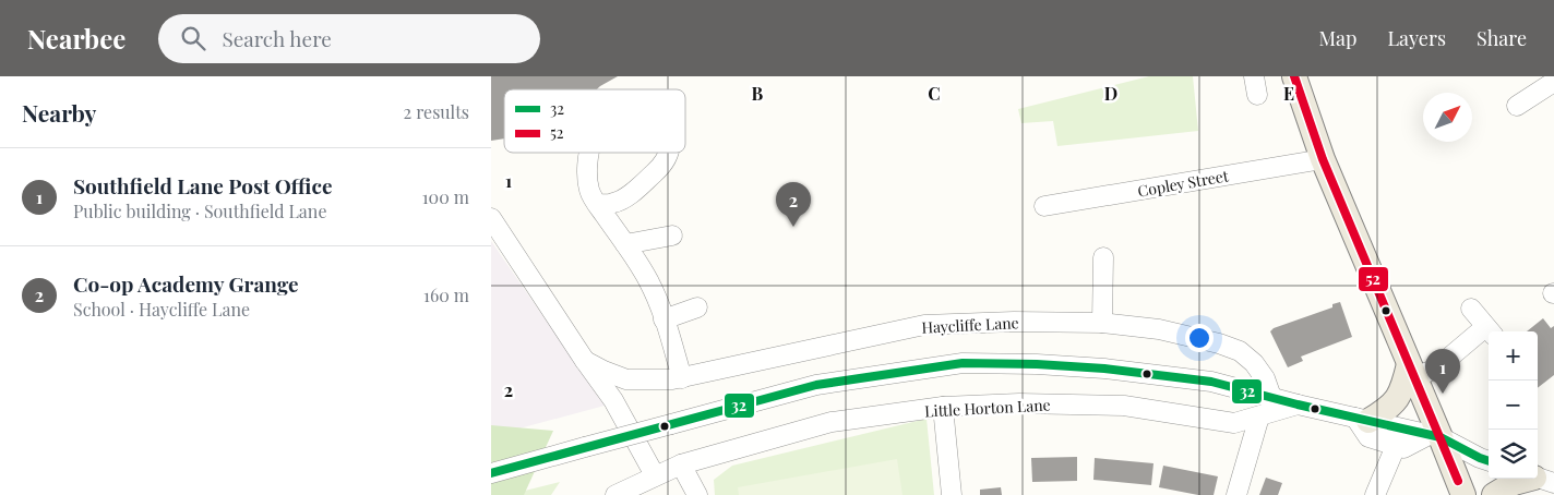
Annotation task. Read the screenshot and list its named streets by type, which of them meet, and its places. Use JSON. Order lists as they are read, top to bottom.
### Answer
{
  "streets": {
    "street": ["Copley Street", "Haycliffe Lane", "Little Horton Lane"]
  },
  "lines": ["transit line 52", "transit line 32"],
  "legend": ["32", "52"],
  "north": "top right",
  "page": {
    "header": "Nearbee",
    "search": "Search here",
    "nav": ["Map", "Layers", "Share"],
    "heading": ["Nearby", "2 results"],
    "list": [
      {
        "mark": "1",
        "name": "Southfield Lane Post Office",
        "note": "Public building · Southfield Lane",
        "value": "100 m"
      },
      {
        "mark": "2",
        "name": "Co-op Academy Grange",
        "note": "School · Haycliffe Lane",
        "value": "160 m"
      }
    ],
    "pins": ["2", "1"],
    "map_buttons": ["+", "−"]
  },
  "grid": {
    "columns": [
      "B",
      "C",
      "D",
      "E"
    ],
    "rows": ["1", "2"]
  }
}
